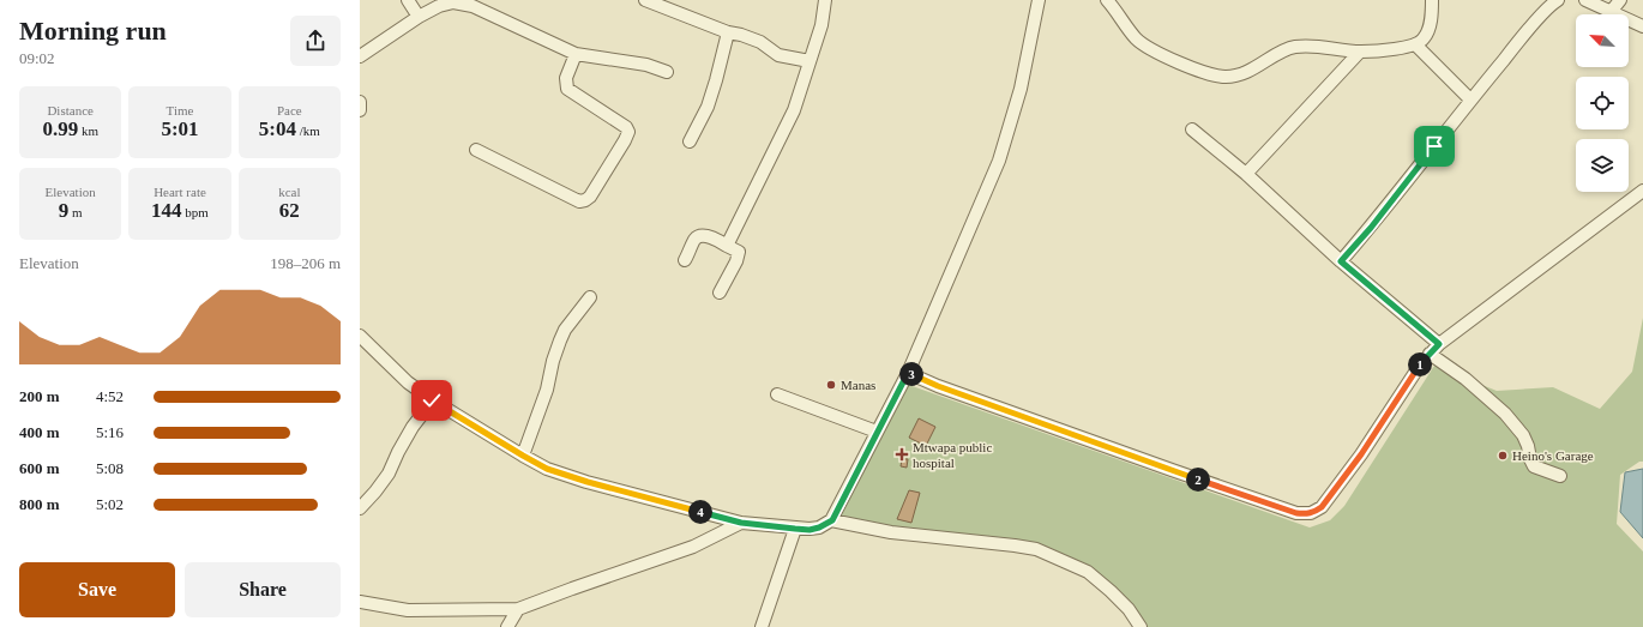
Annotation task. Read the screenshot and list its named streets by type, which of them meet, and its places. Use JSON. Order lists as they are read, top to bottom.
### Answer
{
  "places": {
    "other": ["Manas", "Heino's Garage"],
    "health": ["Mtwapa public hospital"]
  },
  "north": "top left",
  "page": {
    "heading": ["Morning run", "09:02"],
    "stats": [
      ["Distance", "0.99 km"],
      ["Time", "5:01"],
      ["Pace", "5:04 /km"],
      ["Elevation", "9 m"],
      ["Heart rate", "144 bpm"],
      ["kcal", "62"]
    ],
    "chart": ["Elevation", "198–206 m"],
    "pins": [
      "1",
      "3",
      "2",
      "4"
    ],
    "list": [
      {
        "name": "200 m",
        "note": "4:52"
      },
      {
        "name": "400 m",
        "note": "5:16"
      },
      {
        "name": "600 m",
        "note": "5:08"
      },
      {
        "name": "800 m",
        "note": "5:02"
      }
    ],
    "buttons": ["Save", "Share"]
  }
}
